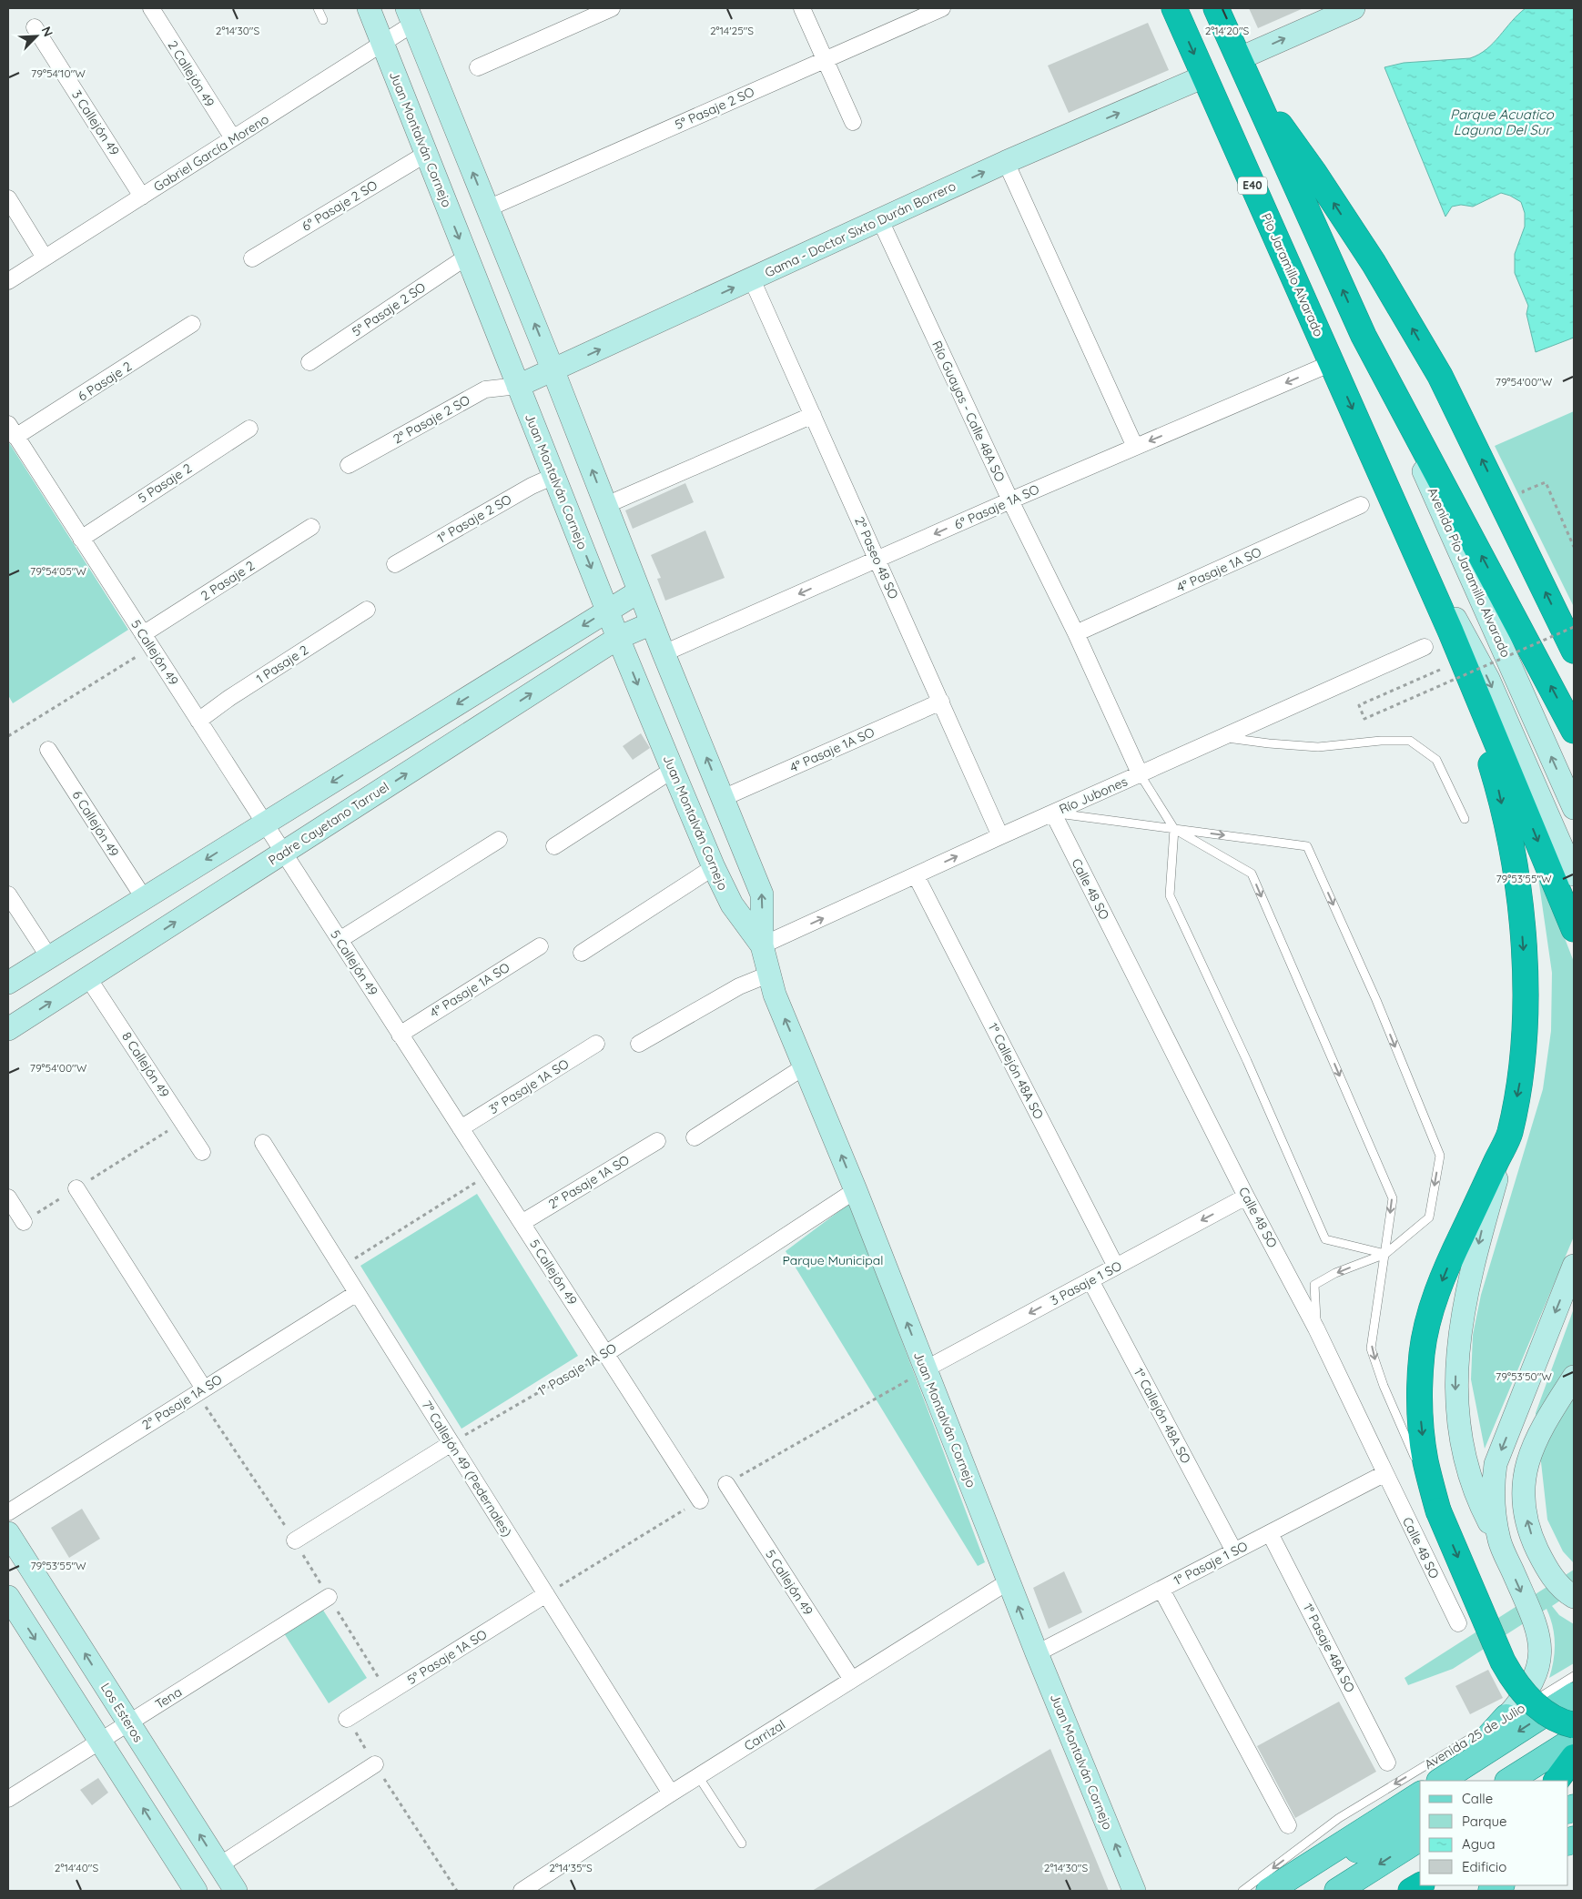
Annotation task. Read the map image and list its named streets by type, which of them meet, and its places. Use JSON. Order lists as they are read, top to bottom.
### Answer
{
  "streets": {
    "highway": ["E40", "Pío Jaramillo Alvarado"],
    "main road": ["Avenida 25 de Julio"],
    "street": [
      "2 Callejón 49",
      "5° Pasaje 2 SO",
      "3 Callejón 49",
      "Juan Montalván Cornejo",
      "Gabriel García Moreno",
      "6° Pasaje 2 SO",
      "Gama - Doctor Sixto Durán Borrero",
      "6 Pasaje 2",
      "Río Guayas - Calle 48A SO",
      "2° Pasaje 2 SO",
      "5 Pasaje 2",
      "6° Pasaje 1A SO",
      "1° Pasaje 2 SO",
      "2° Paseo 48 SO",
      "4° Pasaje 1A SO",
      "Avenida Pío Jaramillo Alvarado",
      "2 Pasaje 2",
      "5 Callejón 49",
      "1 Pasaje 2",
      "Río Jubones",
      "6 Callejón 49",
      "Padre Cayetano Tarruel",
      "Calle 48 SO",
      "8 Callejón 49",
      "1° Callejón 48A SO",
      "3° Pasaje 1A SO",
      "2° Pasaje 1A SO",
      "3 Pasaje 1 SO",
      "1° Pasaje 1A SO",
      "7° Callejón 49 (Pedernales)",
      "1° Pasaje 1 SO",
      "1° Pasaje 48A SO",
      "5° Pasaje 1A SO",
      "Tena",
      "Los Esteros",
      "Carrizal"
    ]
  },
  "crossings": [
    ["2 Callejón 49", "Gabriel García Moreno"],
    ["5° Pasaje 2 SO", "Juan Montalván Cornejo"],
    ["3 Callejón 49", "Gabriel García Moreno"],
    ["Juan Montalván Cornejo", "Gabriel García Moreno"],
    ["Juan Montalván Cornejo", "6° Pasaje 2 SO"],
    ["Juan Montalván Cornejo", "Gama - Doctor Sixto Durán Borrero"],
    ["Juan Montalván Cornejo", "2° Pasaje 2 SO"],
    ["Juan Montalván Cornejo", "6° Pasaje 1A SO"],
    ["Juan Montalván Cornejo", "1° Pasaje 2 SO"],
    ["Juan Montalván Cornejo", "4° Pasaje 1A SO"],
    ["Juan Montalván Cornejo", "Río Jubones"],
    ["Juan Montalván Cornejo", "Padre Cayetano Tarruel"],
    ["Juan Montalván Cornejo", "3 Pasaje 1 SO"],
    ["Juan Montalván Cornejo", "1° Pasaje 1A SO"],
    ["Juan Montalván Cornejo", "1° Pasaje 1 SO"],
    ["Juan Montalván Cornejo", "Carrizal"],
    ["Gama - Doctor Sixto Durán Borrero", "Pío Jaramillo Alvarado"],
    ["Gama - Doctor Sixto Durán Borrero", "Río Guayas - Calle 48A SO"],
    ["Gama - Doctor Sixto Durán Borrero", "2° Pasaje 2 SO"],
    ["Gama - Doctor Sixto Durán Borrero", "2° Paseo 48 SO"],
    ["Pío Jaramillo Alvarado", "6° Pasaje 1A SO"],
    ["6 Pasaje 2", "5 Callejón 49"],
    ["Río Guayas - Calle 48A SO", "6° Pasaje 1A SO"],
    ["Río Guayas - Calle 48A SO", "4° Pasaje 1A SO"],
    ["Río Guayas - Calle 48A SO", "Río Jubones"],
    ["5 Pasaje 2", "5 Callejón 49"],
    ["6° Pasaje 1A SO", "2° Paseo 48 SO"],
    ["2° Paseo 48 SO", "4° Pasaje 1A SO"],
    ["2° Paseo 48 SO", "Río Jubones"],
    ["4° Pasaje 1A SO", "5 Callejón 49"],
    ["2 Pasaje 2", "5 Callejón 49"],
    ["5 Callejón 49", "1 Pasaje 2"],
    ["5 Callejón 49", "Padre Cayetano Tarruel"],
    ["5 Callejón 49", "3° Pasaje 1A SO"],
    ["5 Callejón 49", "2° Pasaje 1A SO"],
    ["5 Callejón 49", "1° Pasaje 1A SO"],
    ["5 Callejón 49", "Carrizal"],
    ["Río Jubones", "Calle 48 SO"],
    ["Río Jubones", "1° Callejón 48A SO"],
    ["Padre Cayetano Tarruel", "8 Callejón 49"],
    ["Calle 48 SO", "3 Pasaje 1 SO"],
    ["Calle 48 SO", "1° Pasaje 1 SO"],
    ["1° Callejón 48A SO", "3 Pasaje 1 SO"],
    ["1° Callejón 48A SO", "1° Pasaje 1 SO"],
    ["2° Pasaje 1A SO", "7° Callejón 49 (Pedernales)"],
    ["1° Pasaje 1A SO", "7° Callejón 49 (Pedernales)"],
    ["7° Callejón 49 (Pedernales)", "5° Pasaje 1A SO"],
    ["7° Callejón 49 (Pedernales)", "Carrizal"],
    ["1° Pasaje 1 SO", "1° Pasaje 48A SO"],
    ["Tena", "Los Esteros"]
  ],
  "one_way": [
    "6° Pasaje 1A SO",
    "Río Jubones",
    "3 Pasaje 1 SO",
    "Avenida 25 de Julio"
  ],
  "water": ["Parque Acuatico Laguna Del Sur"],
  "parks": ["Parque Municipal"],
  "legend": [
    "Calle",
    "Parque",
    "Agua",
    "Edificio"
  ],
  "north": "top right",
  "coordinates": [
    "2°14'20\"S",
    "2°14'30\"S",
    "2°14'25\"S",
    "79°54'10\"W",
    "79°54'00\"W",
    "79°54'05\"W",
    "79°53'55\"W",
    "79°53'50\"W",
    "2°14'40\"S",
    "2°14'35\"S"
  ]
}
